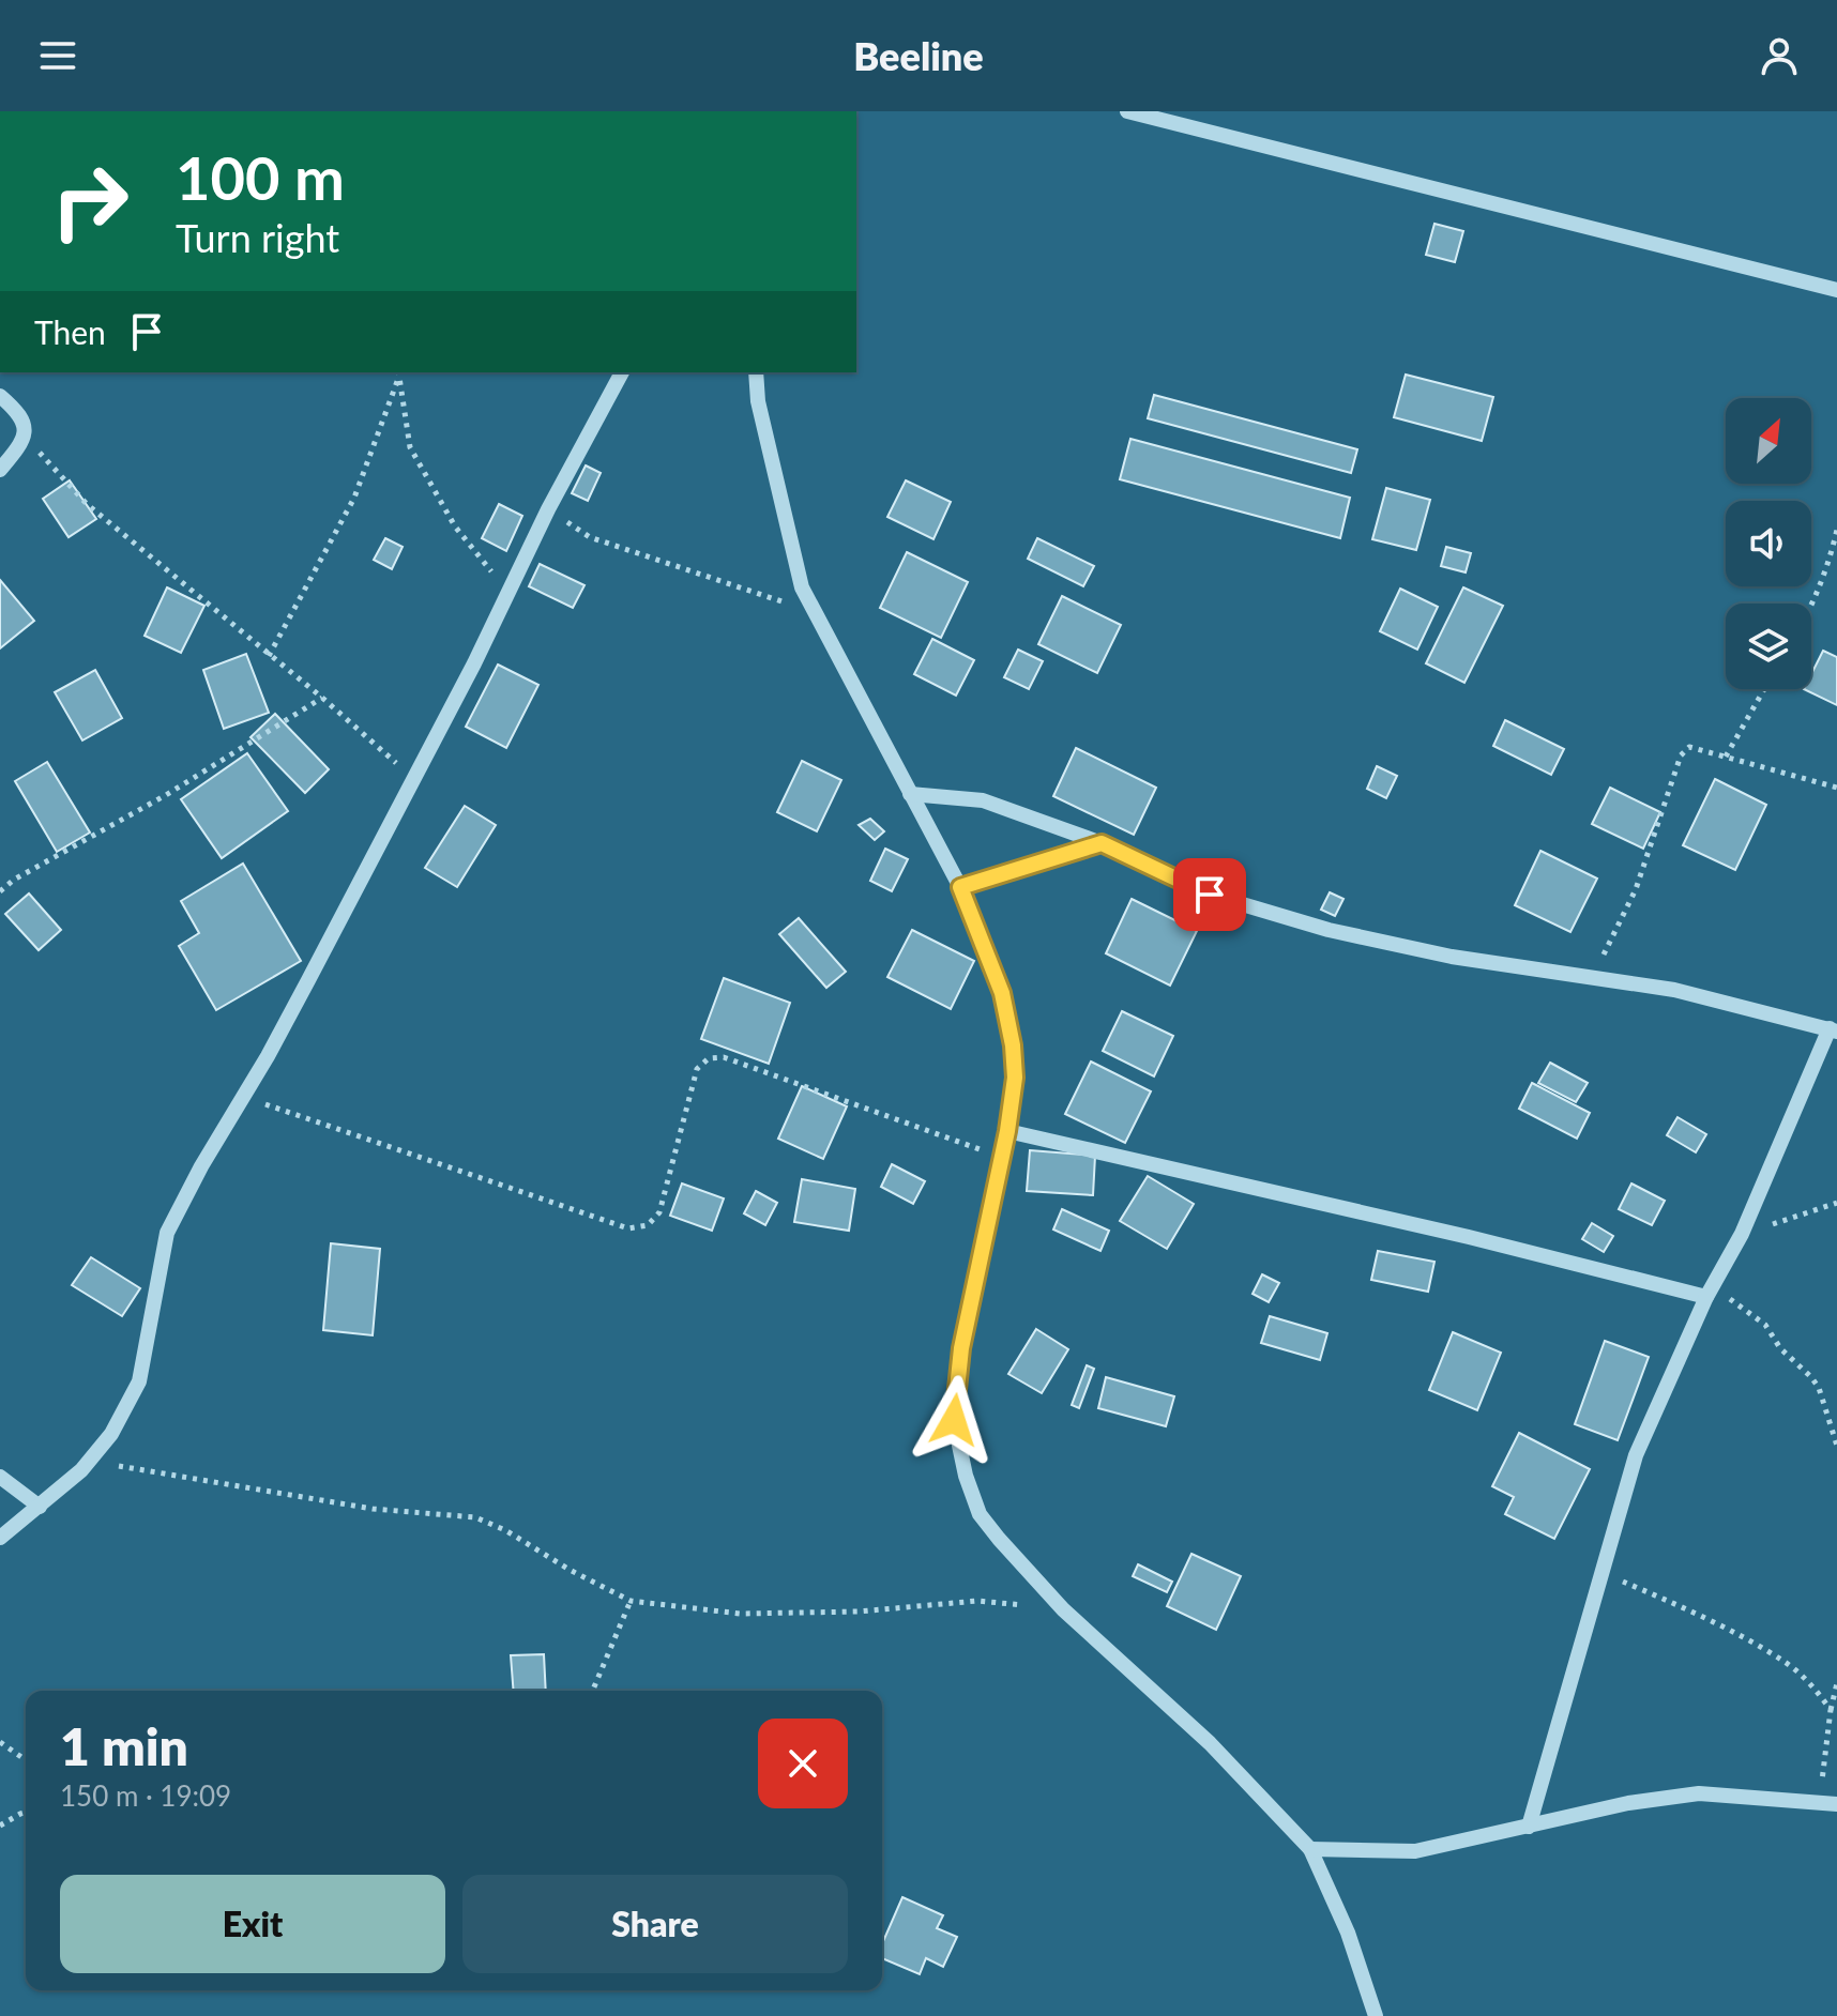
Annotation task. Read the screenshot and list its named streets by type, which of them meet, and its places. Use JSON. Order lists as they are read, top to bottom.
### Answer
{
  "north": "top right",
  "page": {
    "header": "Beeline",
    "turn": ["100 m", "Turn right"],
    "then": "Then",
    "heading": ["1 min", "150 m · 19:09"],
    "buttons": ["Exit", "Share"]
  }
}
